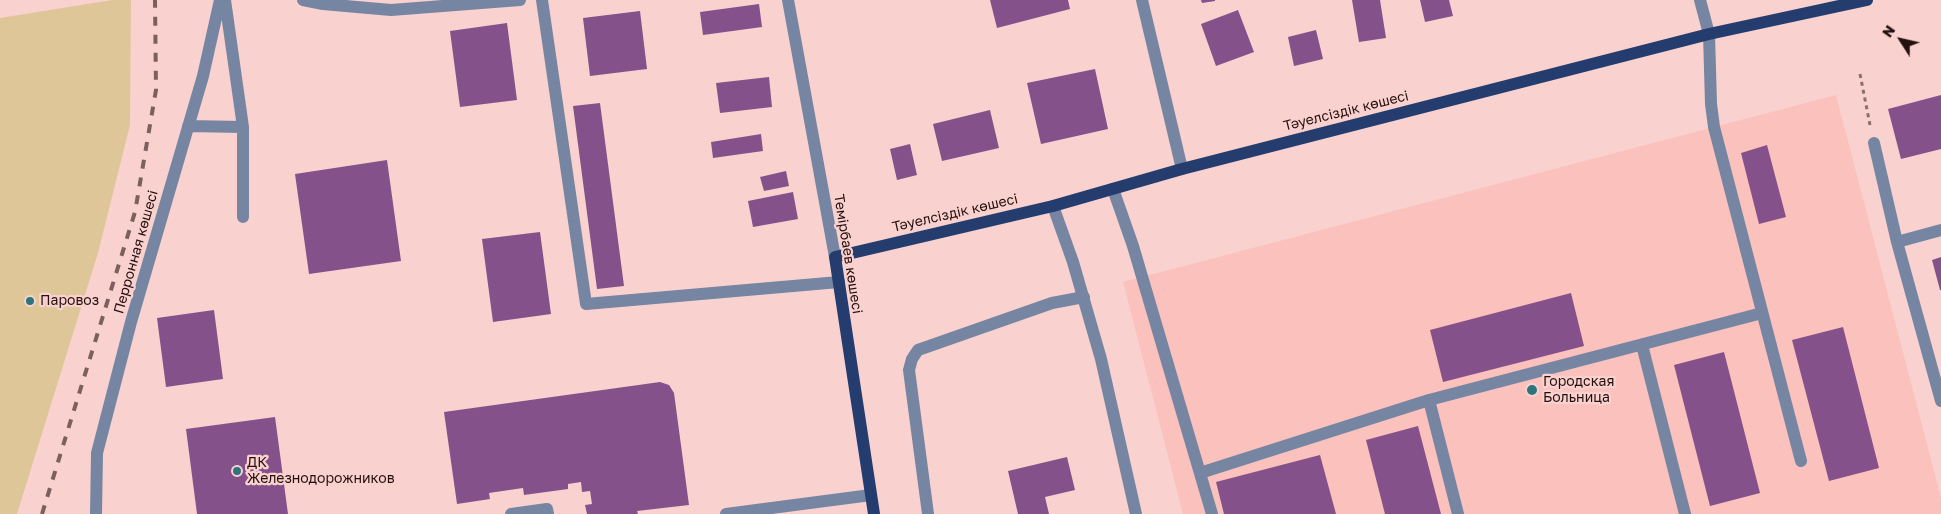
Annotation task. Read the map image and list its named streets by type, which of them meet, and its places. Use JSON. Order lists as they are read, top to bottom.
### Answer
{
  "streets": {
    "main road": ["Тәуелсіздік көшесі", "Темірбаев көшесі"],
    "street": ["Перронная көшесі"]
  },
  "crossings": [
    ["Тәуелсіздік көшесі", "Темірбаев көшесі"]
  ],
  "places": ["Паровоз", "Городская Больница", "ДК Железнодорожников"],
  "north": "top left"
}
